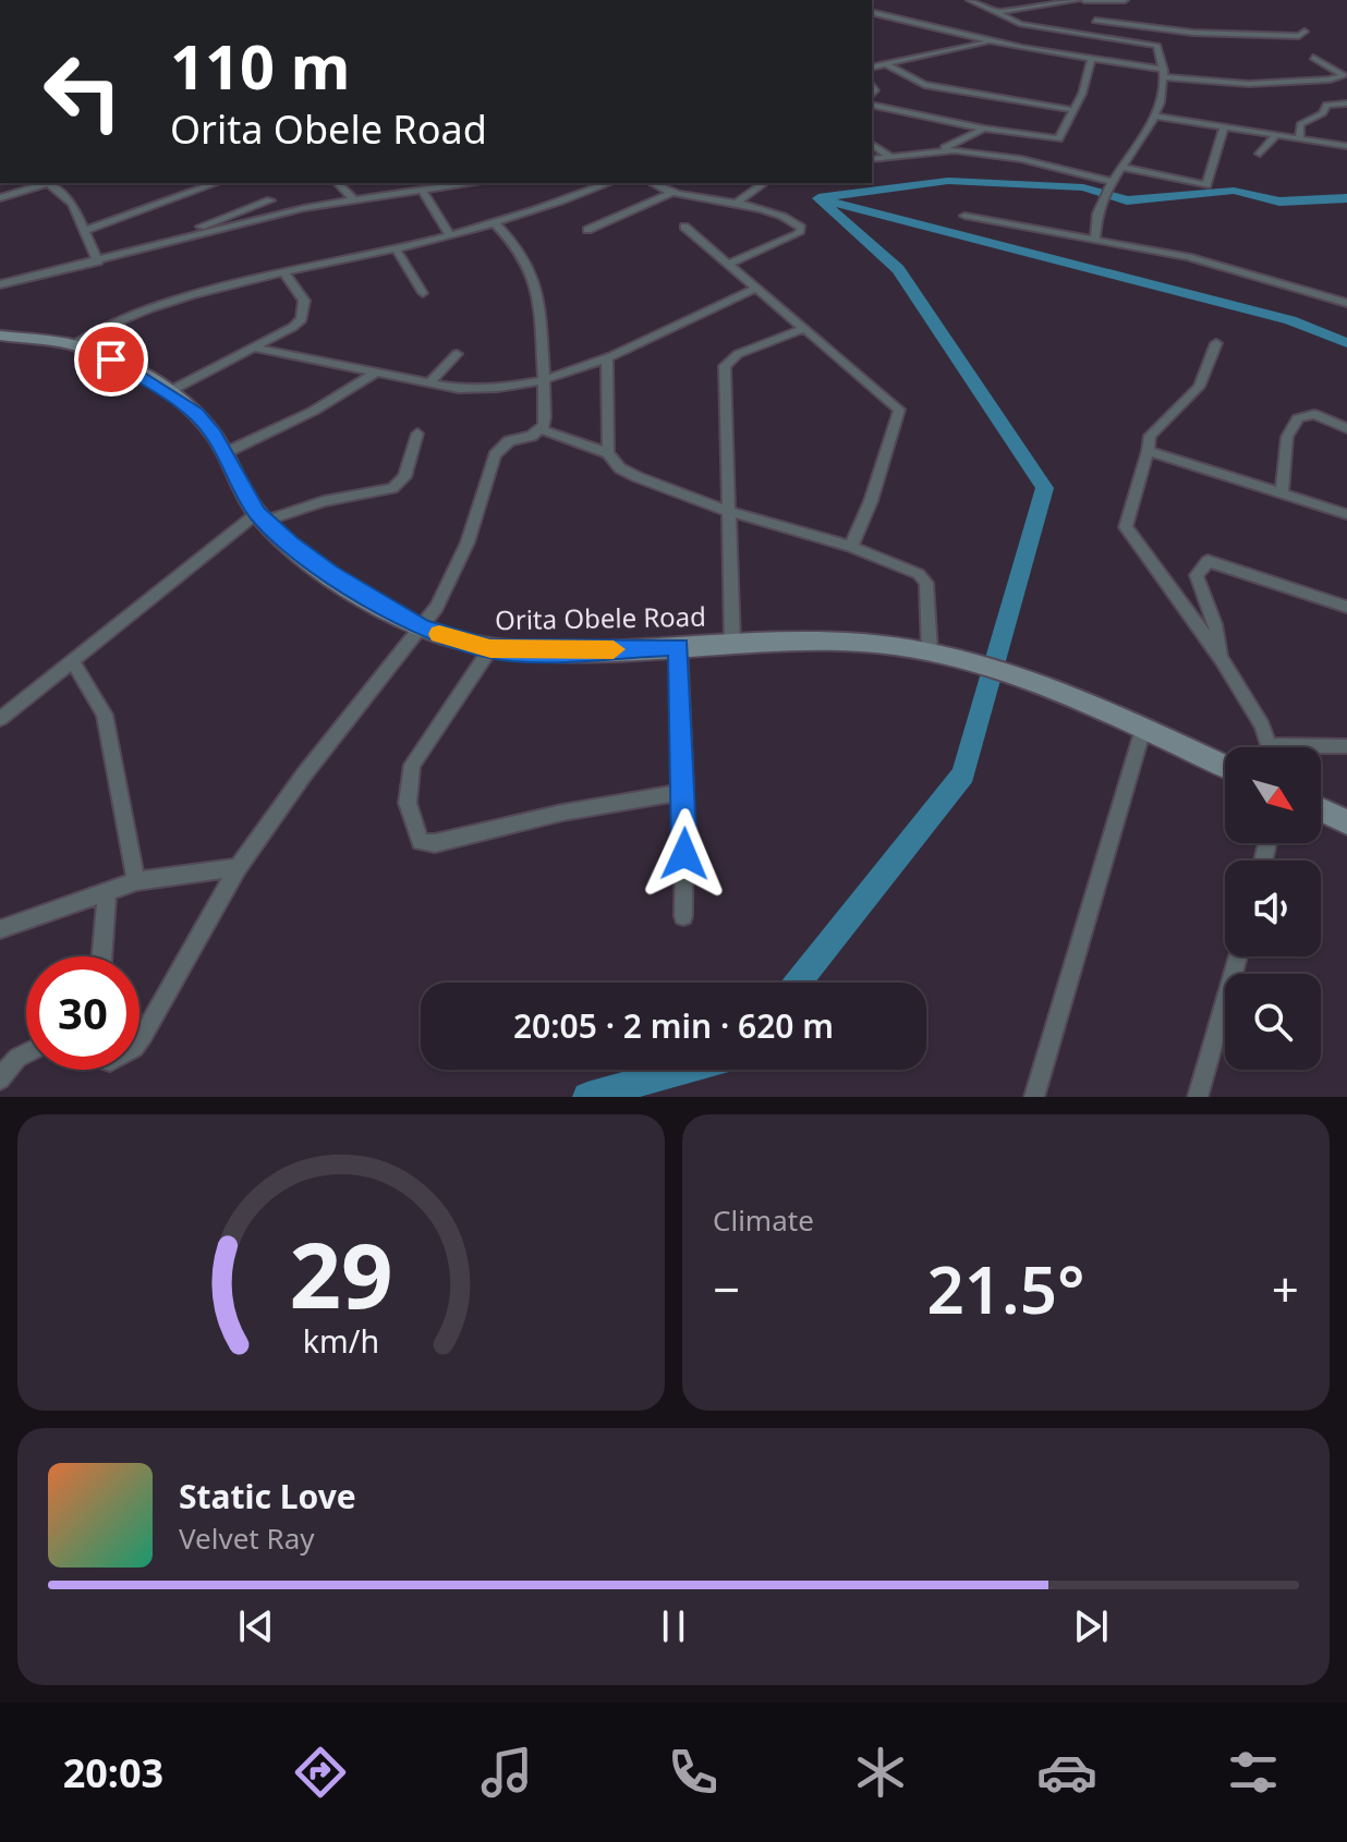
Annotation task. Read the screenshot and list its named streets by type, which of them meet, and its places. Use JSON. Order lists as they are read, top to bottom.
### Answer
{
  "streets": {
    "main road": ["Orita Obele Road"]
  },
  "north": "bottom right",
  "page": {
    "turn": ["110 m", "Orita Obele Road"],
    "limit": "30",
    "trip": "20:05 · 2 min · 620 m",
    "tile": "Climate",
    "heat": ["−", "21.5°", "+"],
    "song": ["Static Love", "Velvet Ray"],
    "tabs": "20:03",
    "gauge": ["29", "km/h"]
  }
}
